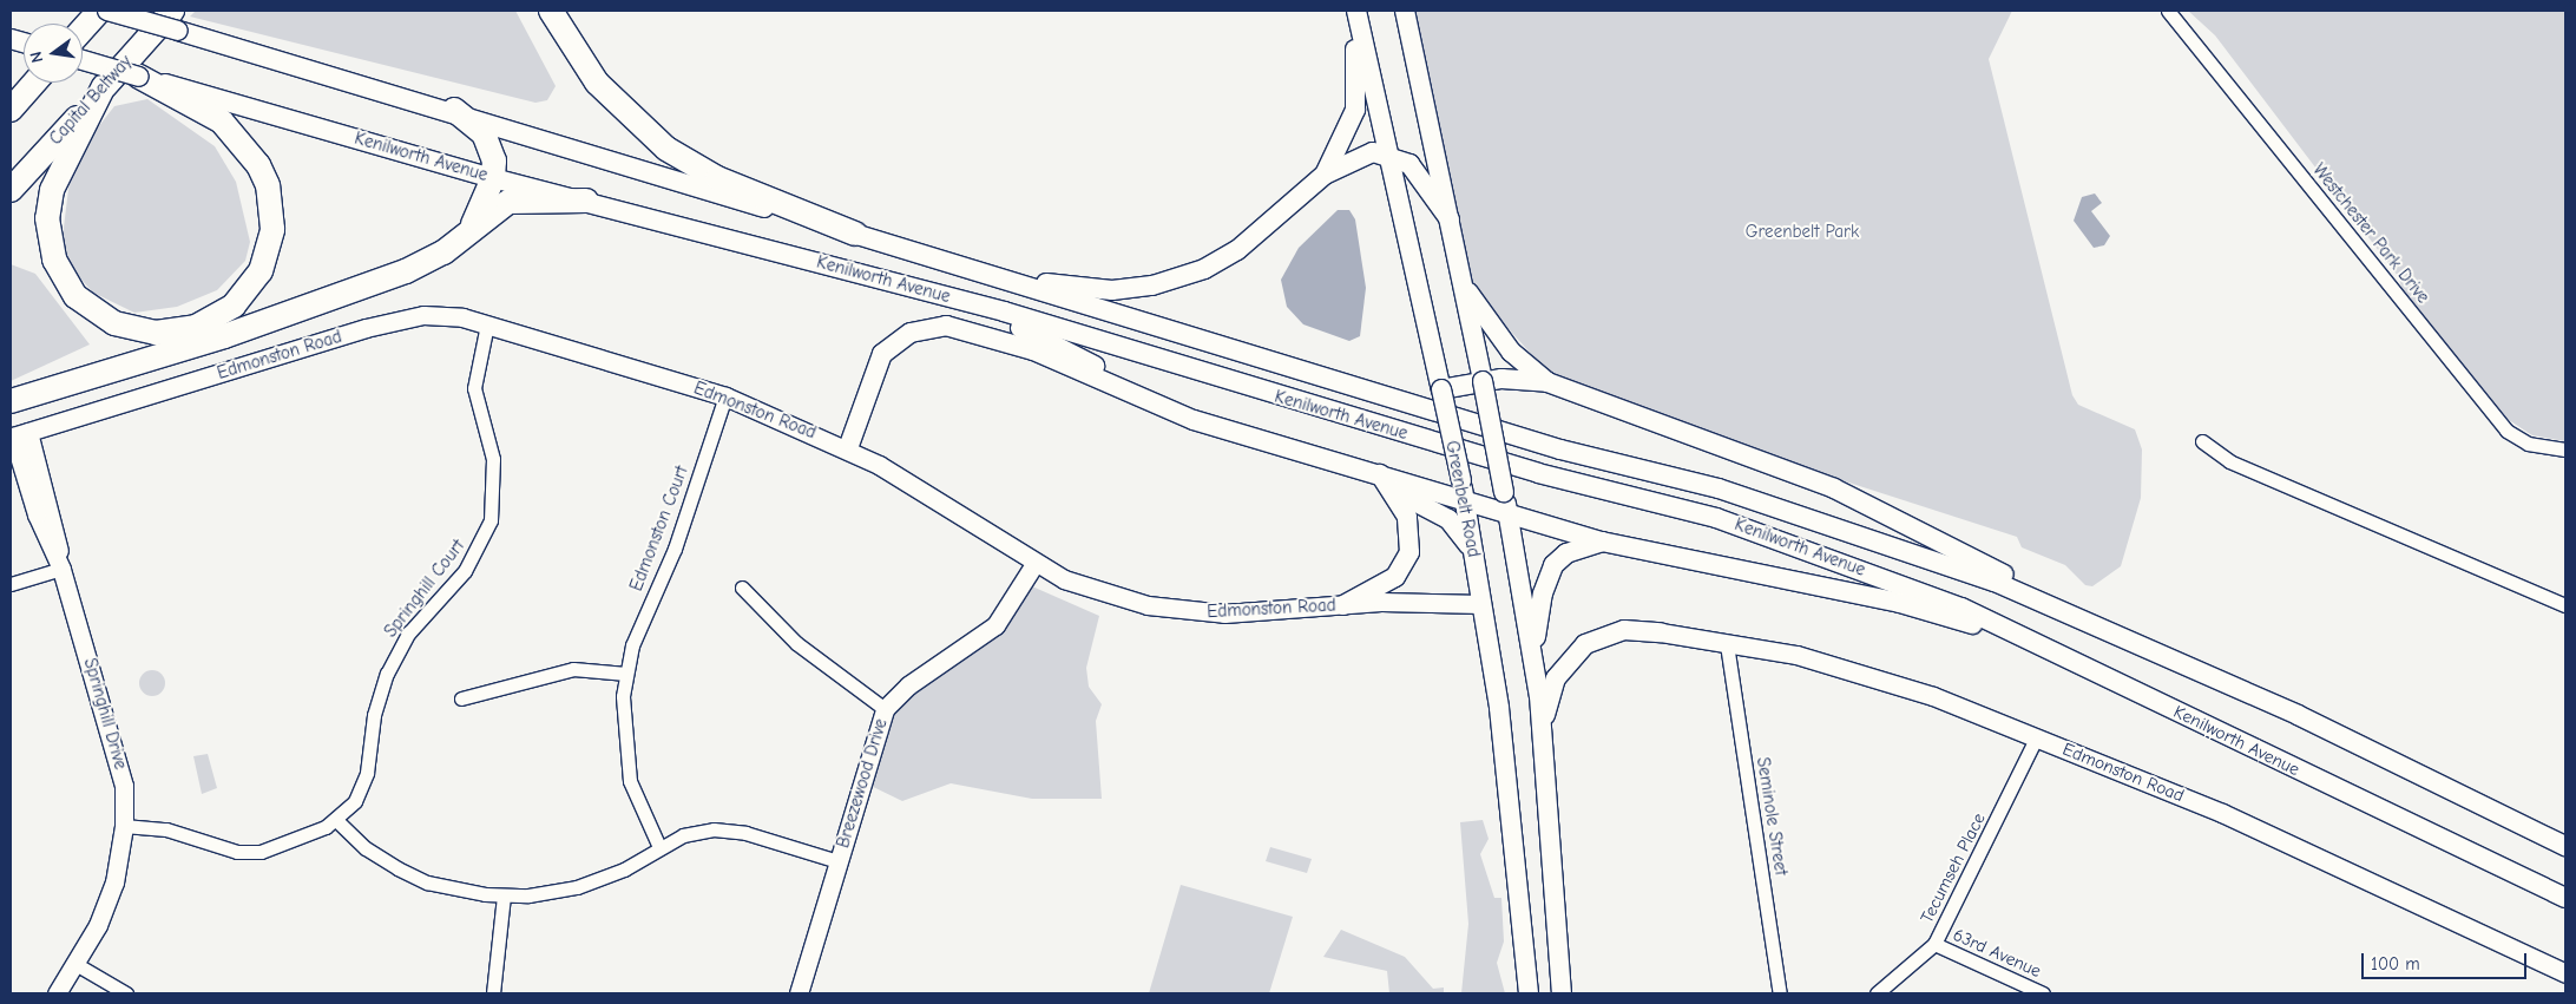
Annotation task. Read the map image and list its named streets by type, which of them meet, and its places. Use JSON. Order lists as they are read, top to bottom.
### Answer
{
  "streets": {
    "highway": ["Capital Beltway"],
    "main road": ["Kenilworth Avenue", "Greenbelt Road"],
    "street": [
      "Westchester Park Drive",
      "Edmonston Road",
      "Edmonston Court",
      "Springhill Court",
      "Springhill Drive",
      "Breezewood Drive",
      "Seminole Street",
      "Tecumseh Place",
      "63rd Avenue"
    ]
  },
  "crossings": [
    ["Capital Beltway", "Kenilworth Avenue"],
    ["Edmonston Road", "Greenbelt Road"],
    ["Edmonston Road", "Edmonston Court"],
    ["Edmonston Road", "Springhill Court"],
    ["Edmonston Road", "Springhill Drive"],
    ["Edmonston Road", "Breezewood Drive"],
    ["Edmonston Road", "Seminole Street"],
    ["Edmonston Road", "Tecumseh Place"],
    ["Springhill Court", "Springhill Drive"],
    ["Tecumseh Place", "63rd Avenue"]
  ],
  "parks": ["Greenbelt Park"],
  "scale_bar": "100 m",
  "north": "left"
}
